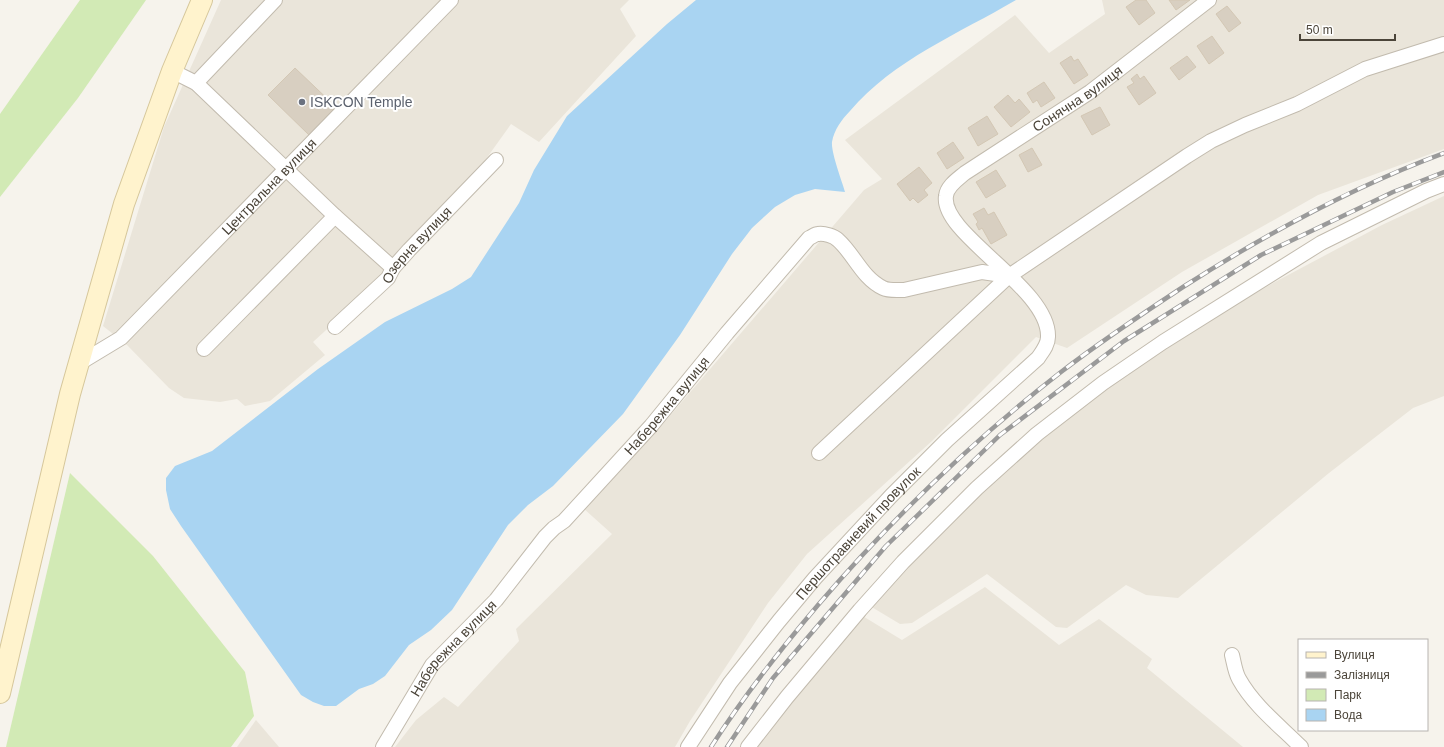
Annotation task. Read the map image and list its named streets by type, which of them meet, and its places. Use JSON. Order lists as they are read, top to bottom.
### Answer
{
  "streets": {
    "street": [
      "Сонячна вулиця",
      "Центральна вулиця",
      "Озерна вулиця",
      "Набережна вулиця",
      "Першотравневий провулок"
    ]
  },
  "crossings": [
    ["Сонячна вулиця", "Набережна вулиця"],
    ["Сонячна вулиця", "Першотравневий провулок"],
    ["Набережна вулиця", "Першотравневий провулок"]
  ],
  "places": ["ISKCON Temple"],
  "legend": [
    "Вулиця",
    "Залізниця",
    "Парк",
    "Вода"
  ],
  "scale_bar": "50 m"
}
